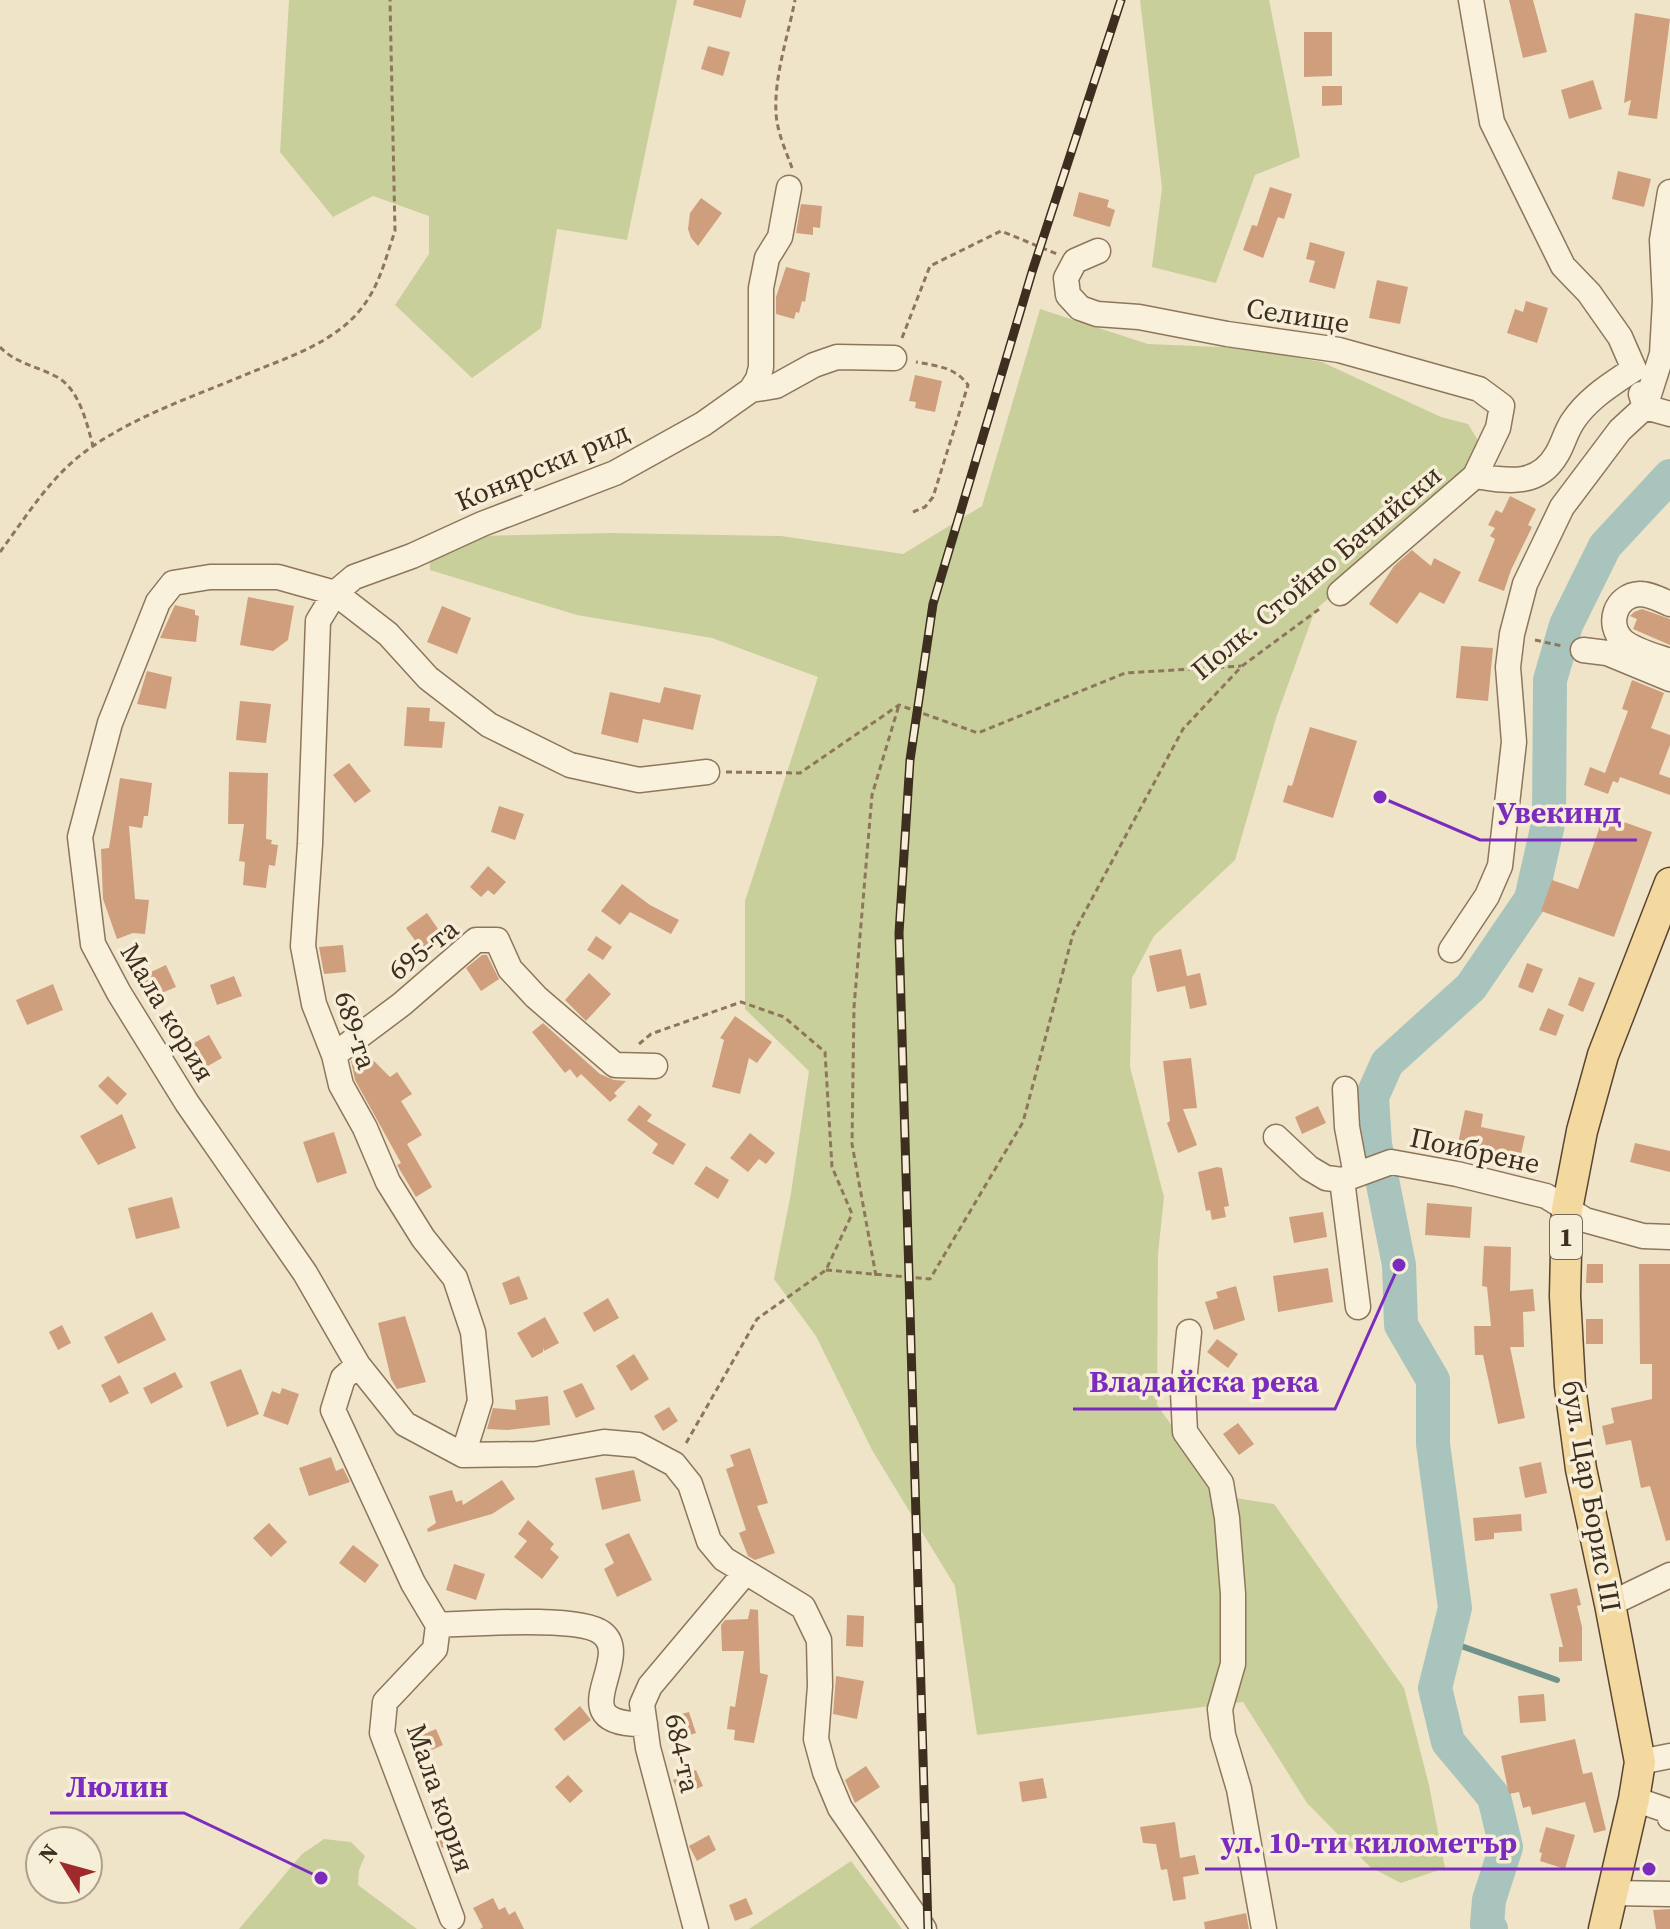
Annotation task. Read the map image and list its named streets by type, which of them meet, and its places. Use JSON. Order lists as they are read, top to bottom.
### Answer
{
  "streets": {
    "main road": ["1", "бул. Цар Борис III"],
    "street": [
      "Селище",
      "Конярски рид",
      "Полк. Стойно Бачийски",
      "695-та",
      "Мала кория",
      "689-та",
      "Поибрене",
      "684-та"
    ]
  },
  "crossings": [
    ["Селище", "Полк. Стойно Бачийски"],
    ["Конярски рид", "Мала кория"],
    ["Конярски рид", "689-та"],
    ["695-та", "689-та"],
    ["Мала кория", "689-та"],
    ["Поибрене", "бул. Цар Борис III"]
  ],
  "places": [
    "Увекинд",
    "Владайска река",
    "ул. 10-ти километър",
    "Люлин"
  ],
  "north": "top left"
}
